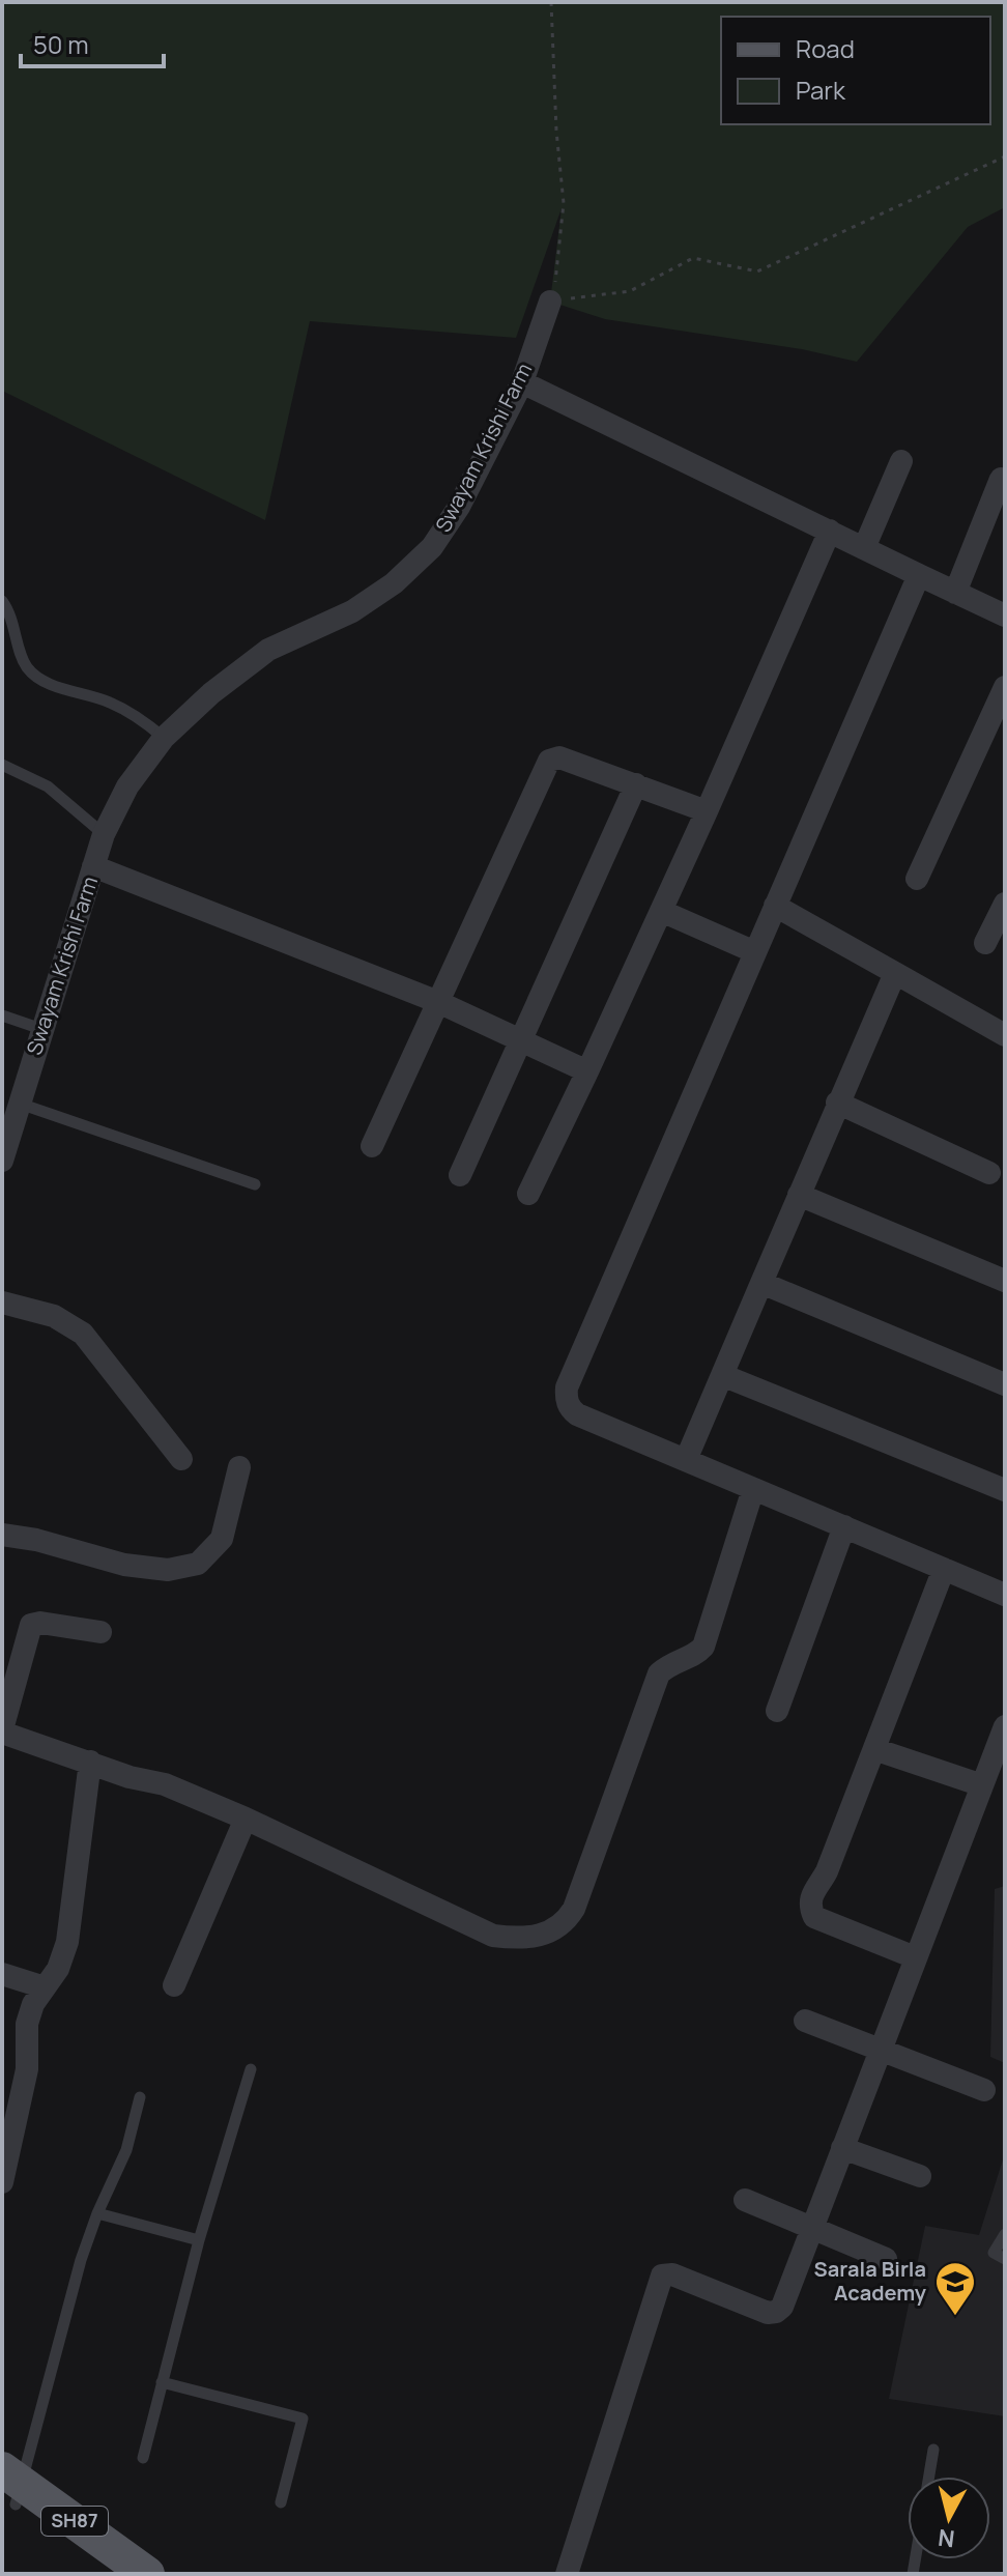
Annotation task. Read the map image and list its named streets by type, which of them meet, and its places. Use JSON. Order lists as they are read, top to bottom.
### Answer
{
  "streets": {
    "main road": ["SH87"],
    "street": ["Swayam Krishi Farm"]
  },
  "places": {
    "school or university": ["Sarala Birla Academy"]
  },
  "legend": ["Road", "Park"],
  "scale_bar": "50 m",
  "north": "bottom"
}
